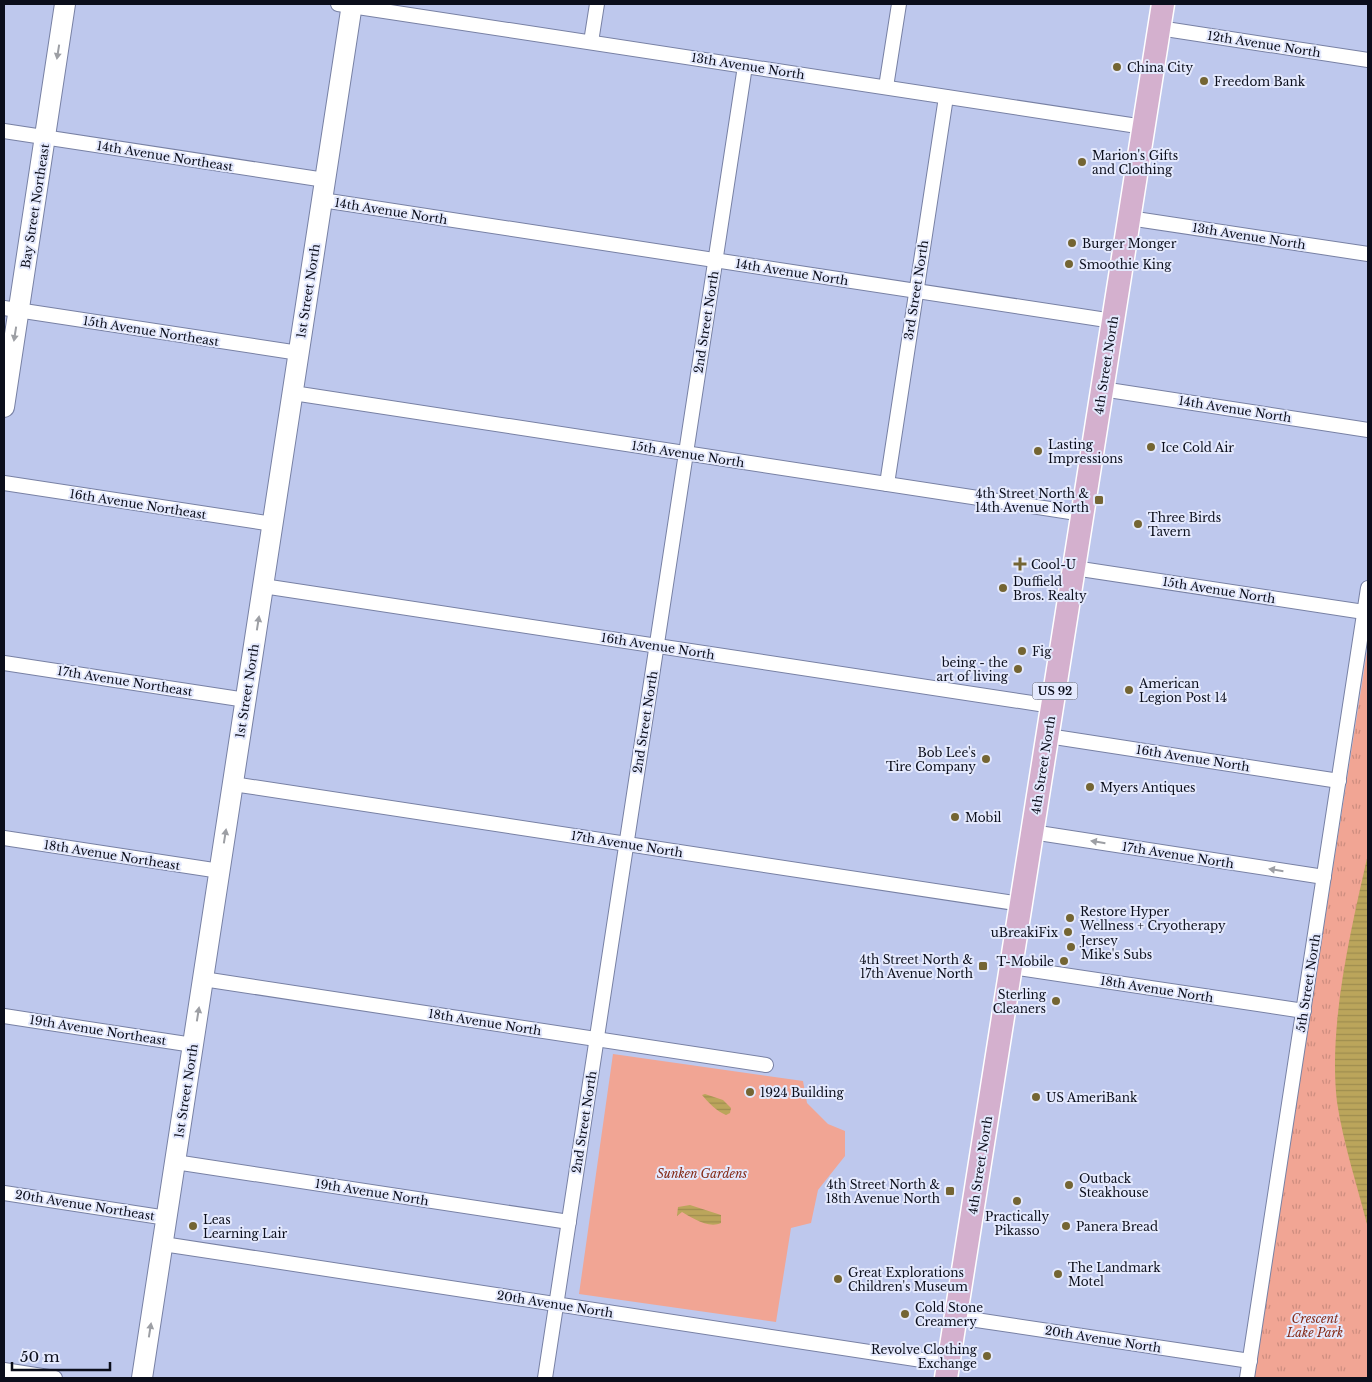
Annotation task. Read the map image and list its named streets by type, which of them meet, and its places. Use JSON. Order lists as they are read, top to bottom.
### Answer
{
  "streets": {
    "main road": ["4th Street North", "US 92"],
    "street": [
      "12th Avenue North",
      "13th Avenue North",
      "14th Avenue Northeast",
      "Bay Street Northeast",
      "14th Avenue North",
      "3rd Street North",
      "1st Street North",
      "2nd Street North",
      "15th Avenue Northeast",
      "15th Avenue North",
      "16th Avenue Northeast",
      "16th Avenue North",
      "17th Avenue Northeast",
      "17th Avenue North",
      "18th Avenue Northeast",
      "5th Street North",
      "18th Avenue North",
      "19th Avenue Northeast",
      "19th Avenue North",
      "20th Avenue Northeast",
      "20th Avenue North"
    ]
  },
  "crossings": [
    ["12th Avenue North", "4th Street North"],
    ["13th Avenue North", "3rd Street North"],
    ["13th Avenue North", "1st Street North"],
    ["13th Avenue North", "2nd Street North"],
    ["13th Avenue North", "4th Street North"],
    ["14th Avenue Northeast", "Bay Street Northeast"],
    ["14th Avenue Northeast", "1st Street North"],
    ["Bay Street Northeast", "15th Avenue Northeast"],
    ["14th Avenue North", "3rd Street North"],
    ["14th Avenue North", "1st Street North"],
    ["14th Avenue North", "2nd Street North"],
    ["14th Avenue North", "4th Street North"],
    ["3rd Street North", "15th Avenue North"],
    ["1st Street North", "15th Avenue Northeast"],
    ["1st Street North", "15th Avenue North"],
    ["1st Street North", "16th Avenue Northeast"],
    ["1st Street North", "16th Avenue North"],
    ["1st Street North", "17th Avenue Northeast"],
    ["1st Street North", "17th Avenue North"],
    ["1st Street North", "18th Avenue Northeast"],
    ["1st Street North", "18th Avenue North"],
    ["1st Street North", "19th Avenue Northeast"],
    ["1st Street North", "19th Avenue North"],
    ["1st Street North", "20th Avenue Northeast"],
    ["1st Street North", "20th Avenue North"],
    ["2nd Street North", "15th Avenue North"],
    ["2nd Street North", "16th Avenue North"],
    ["2nd Street North", "17th Avenue North"],
    ["2nd Street North", "18th Avenue North"],
    ["2nd Street North", "19th Avenue North"],
    ["2nd Street North", "20th Avenue North"],
    ["4th Street North", "15th Avenue North"],
    ["4th Street North", "16th Avenue North"],
    ["4th Street North", "17th Avenue North"],
    ["4th Street North", "18th Avenue North"],
    ["4th Street North", "20th Avenue North"],
    ["15th Avenue North", "5th Street North"],
    ["16th Avenue North", "5th Street North"],
    ["17th Avenue North", "5th Street North"],
    ["5th Street North", "18th Avenue North"],
    ["5th Street North", "20th Avenue North"]
  ],
  "one_way": ["Bay Street Northeast"],
  "parks": ["Sunken Gardens", "Crescent Lake Park"],
  "places": {
    "other": [
      "China City",
      "Freedom Bank",
      "Marion's Gifts and Clothing",
      "Burger Monger",
      "Smoothie King",
      "Ice Cold Air",
      "Lasting Impressions",
      "Three Birds Tavern",
      "Duffield Bros. Realty",
      "Fig",
      "being - the art of living",
      "American Legion Post 14",
      "Bob Lee's Tire Company",
      "Myers Antiques",
      "Mobil",
      "Restore Hyper Wellness + Cryotherapy",
      "uBreakiFix",
      "Jersey Mike's Subs",
      "T-Mobile",
      "Sterling Cleaners",
      "1924 Building",
      "US AmeriBank",
      "Outback Steakhouse",
      "Practically Pikasso",
      "Leas Learning Lair",
      "Panera Bread",
      "The Landmark Motel",
      "Great Explorations Children's Museum",
      "Cold Stone Creamery",
      "Revolve Clothing Exchange"
    ],
    "transit": ["4th Street North & 14th Avenue North", "4th Street North & 17th Avenue North", "4th Street North & 18th Avenue North"],
    "health": ["Cool-U"]
  },
  "scale_bar": "50 m"
}
